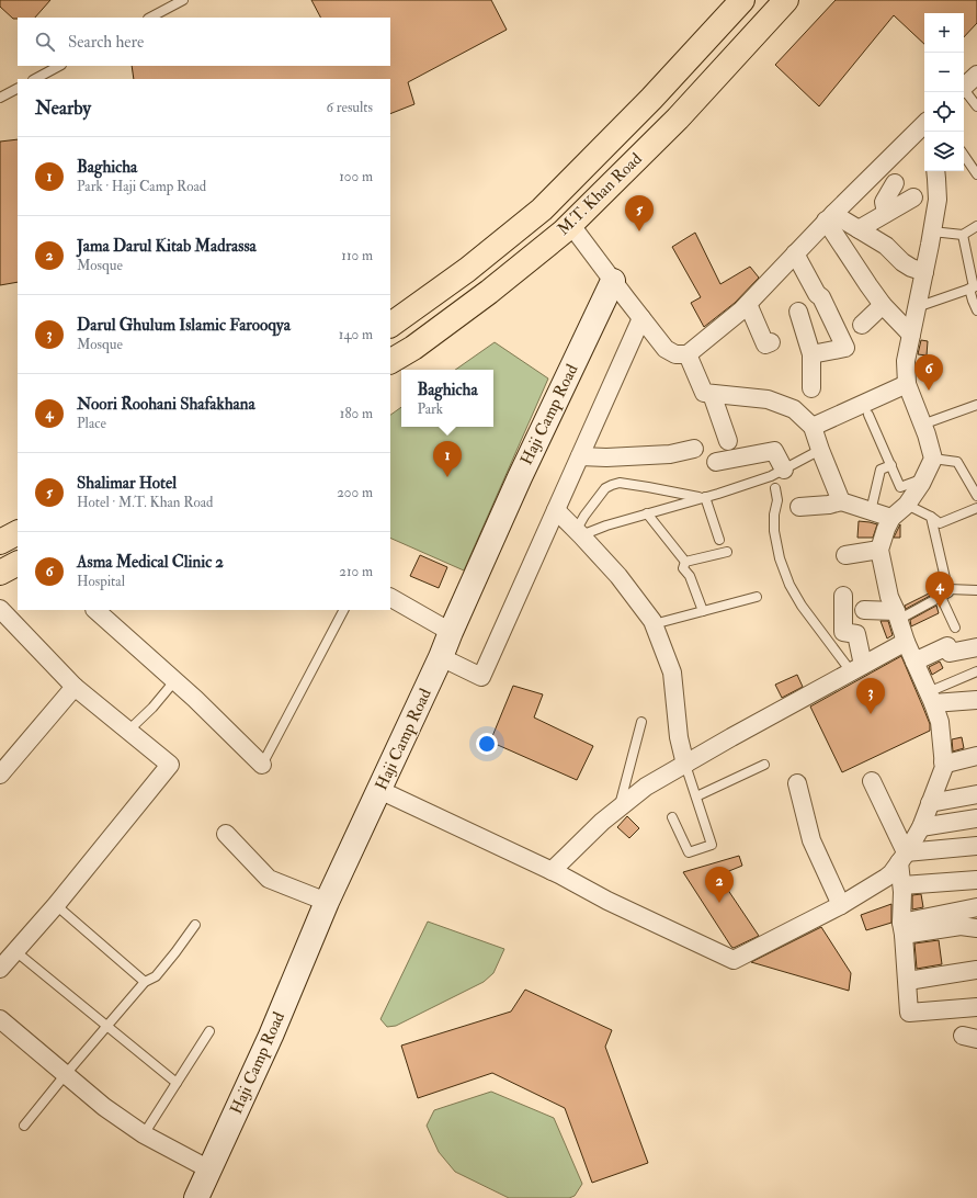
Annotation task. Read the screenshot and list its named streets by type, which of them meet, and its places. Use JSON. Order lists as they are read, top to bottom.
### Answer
{
  "streets": {
    "highway": ["M.T. Khan Road"],
    "street": ["Haji Camp Road"]
  },
  "page": {
    "map_buttons": ["+", "−"],
    "search": "Search here",
    "heading": ["Nearby", "6 results"],
    "list": [
      {
        "mark": "1",
        "name": "Baghicha",
        "note": "Park · Haji Camp Road",
        "value": "100 m"
      },
      {
        "mark": "2",
        "name": "Jama Darul Kitab Madrassa",
        "note": "Mosque",
        "value": "110 m"
      },
      {
        "mark": "3",
        "name": "Darul Ghulum Islamic Farooqya",
        "note": "Mosque",
        "value": "140 m"
      },
      {
        "mark": "4",
        "name": "Noori Roohani Shafakhana",
        "note": "Place",
        "value": "180 m"
      },
      {
        "mark": "5",
        "name": "Shalimar Hotel",
        "note": "Hotel · M.T. Khan Road",
        "value": "200 m"
      },
      {
        "mark": "6",
        "name": "Asma Medical Clinic 2",
        "note": "Hospital",
        "value": "210 m"
      }
    ],
    "pins": [
      "5",
      "6",
      "1",
      "4",
      "3",
      "2"
    ],
    "popup": ["Baghicha", "Park"]
  }
}
